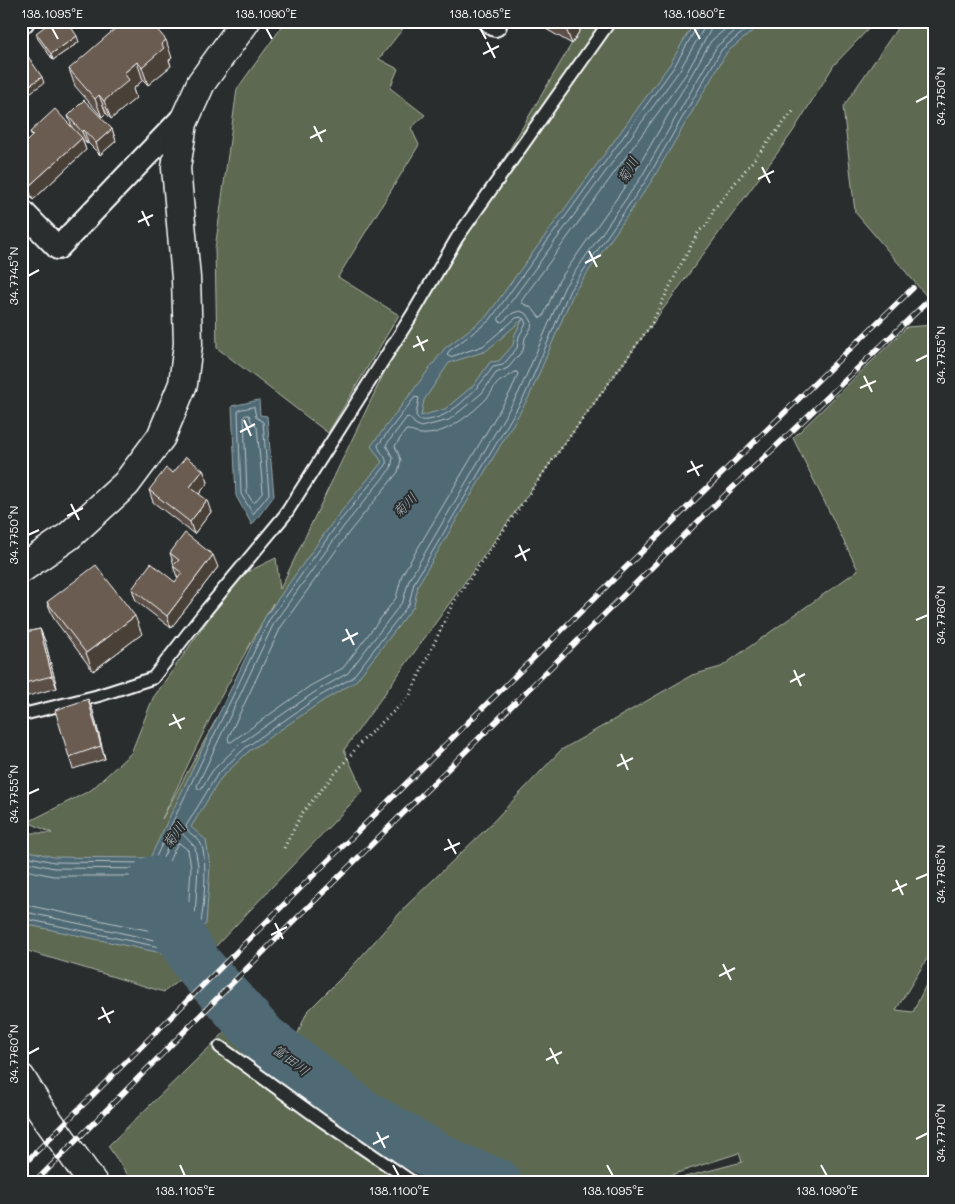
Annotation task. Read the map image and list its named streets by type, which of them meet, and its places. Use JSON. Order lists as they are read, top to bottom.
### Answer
{
  "water": ["菊川", "富田川"],
  "coordinates": [
    "138.1095°E",
    "138.1090°E",
    "138.1085°E",
    "138.1080°E",
    "34.7750°N",
    "34.7745°N",
    "34.7755°N",
    "34.7760°N",
    "34.7765°N",
    "34.7770°N",
    "138.1105°E",
    "138.1100°E"
  ]
}
